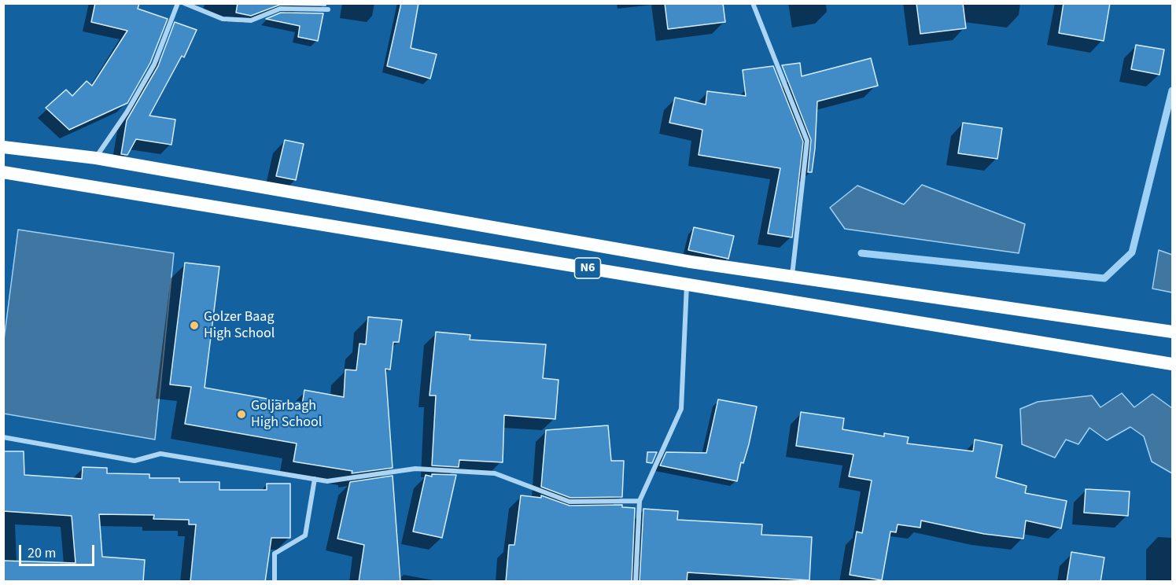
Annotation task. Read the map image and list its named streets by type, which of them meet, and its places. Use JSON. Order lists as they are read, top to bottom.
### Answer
{
  "streets": {
    "highway": ["N6"]
  },
  "places": ["Golzer Baag High School", "Goljarbagh High School"],
  "scale_bar": "20 m"
}
